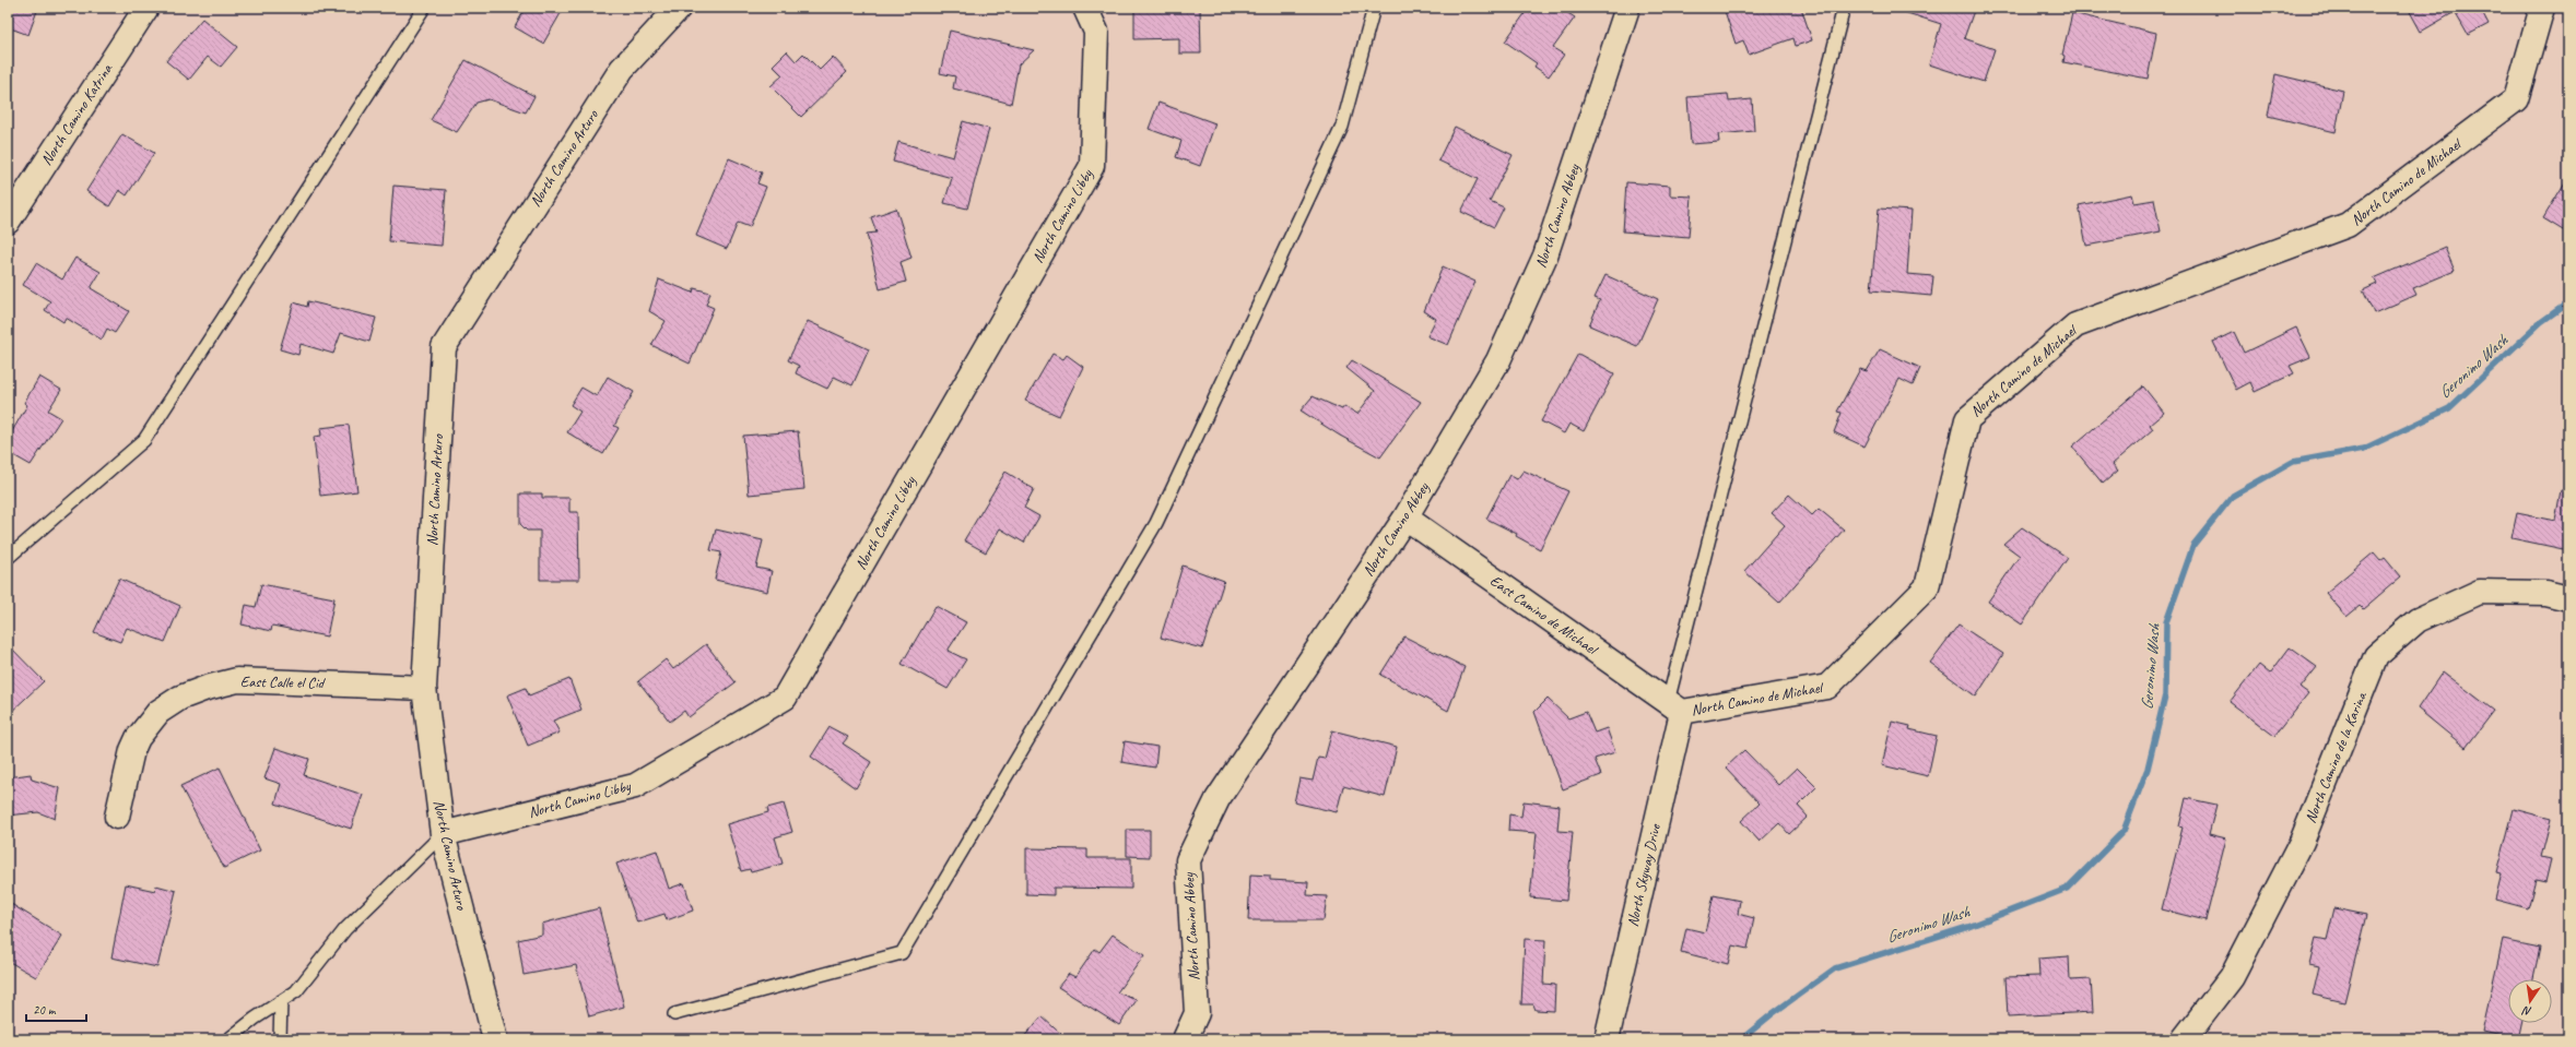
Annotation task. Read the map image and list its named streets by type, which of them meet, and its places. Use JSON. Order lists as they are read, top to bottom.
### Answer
{
  "streets": {
    "street": [
      "North Camino Katrina",
      "North Camino Arturo",
      "North Camino de Michael",
      "North Camino Libby",
      "North Camino Abbey",
      "East Camino de Michael",
      "East Calle el Cid",
      "North Camino de la Karina",
      "North Skyway Drive"
    ]
  },
  "crossings": [
    ["North Camino Arturo", "North Camino Libby"],
    ["North Camino Arturo", "East Calle el Cid"],
    ["North Camino de Michael", "East Camino de Michael"],
    ["North Camino de Michael", "North Skyway Drive"],
    ["North Camino Abbey", "East Camino de Michael"],
    ["East Camino de Michael", "North Skyway Drive"]
  ],
  "water": ["Geronimo Wash"],
  "scale_bar": "20 m",
  "north": "bottom"
}
